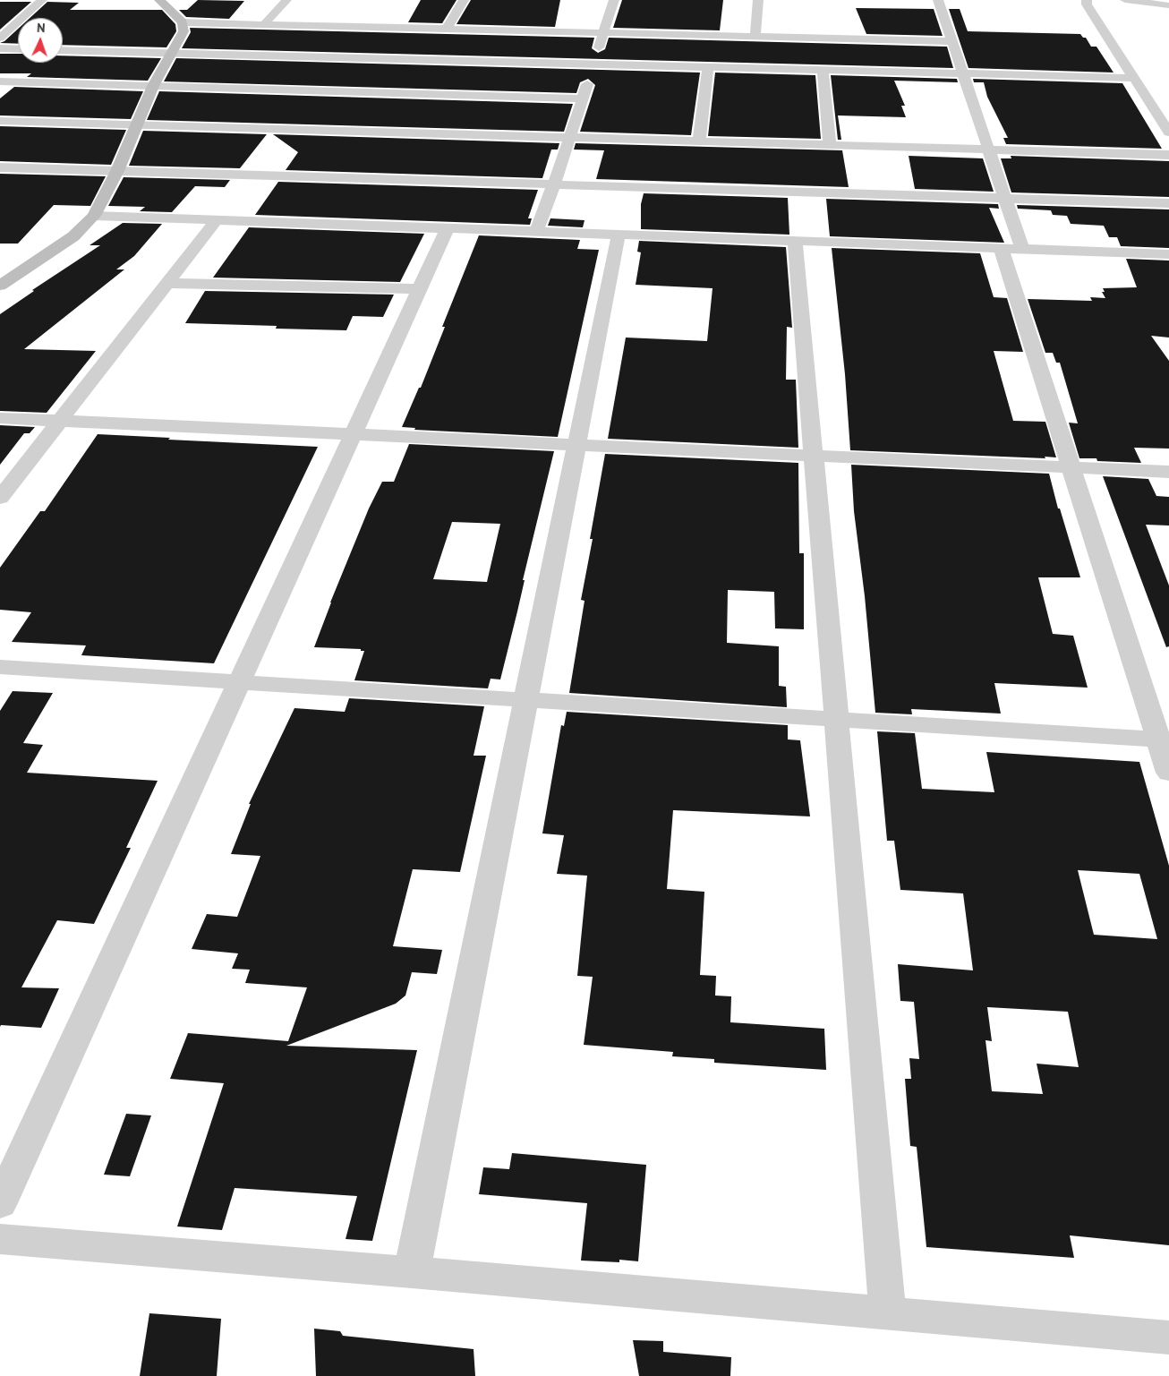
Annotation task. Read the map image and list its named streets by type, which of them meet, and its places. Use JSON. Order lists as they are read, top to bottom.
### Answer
{
  "north": "top"
}
